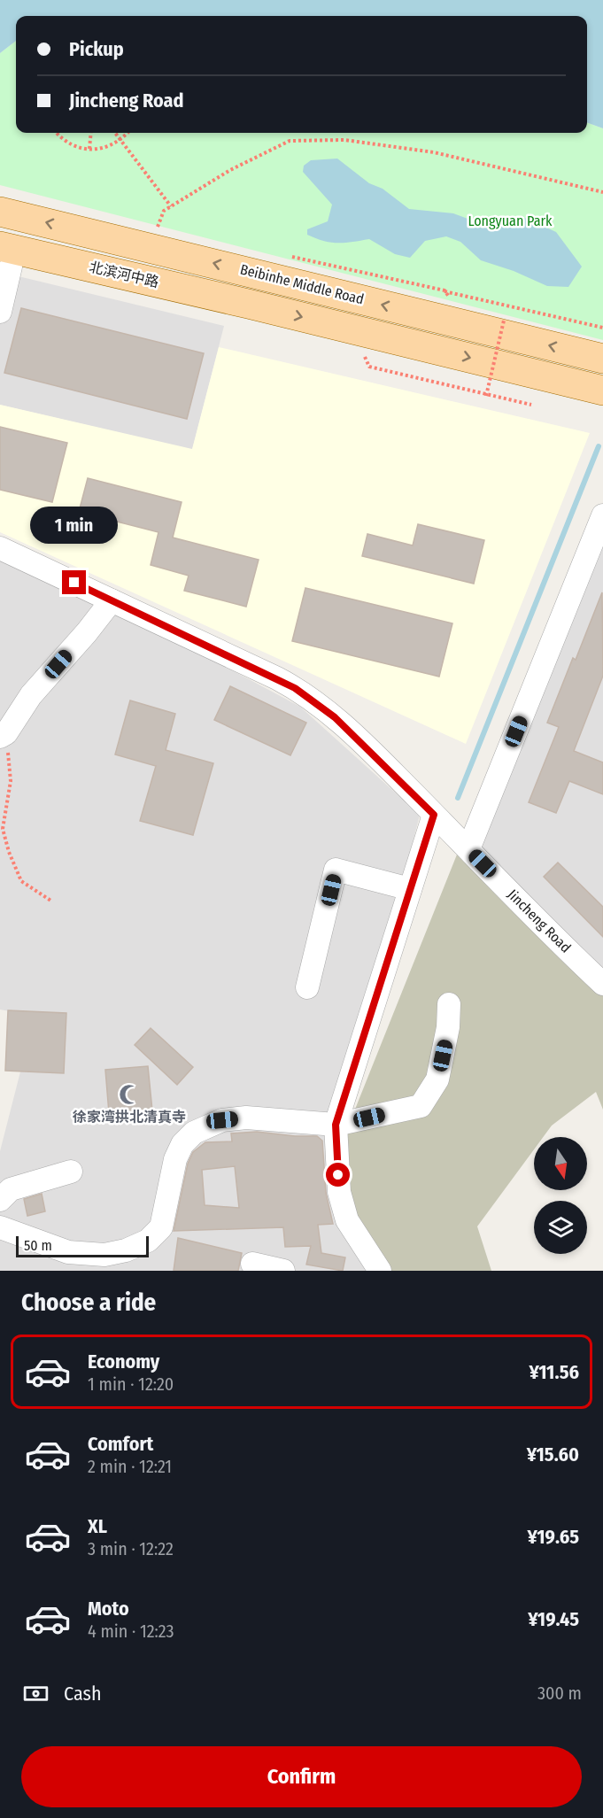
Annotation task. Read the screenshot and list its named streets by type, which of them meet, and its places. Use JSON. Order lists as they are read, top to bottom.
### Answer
{
  "streets": {
    "main road": ["北滨河中路", "Beibinhe Middle Road"],
    "street": ["Jincheng Road"]
  },
  "one_way": ["北滨河中路", "Beibinhe Middle Road"],
  "parks": ["Longyuan Park"],
  "places": {
    "mosque": ["徐家湾拱北清真寺"]
  },
  "scale_bar": "50 m",
  "north": "bottom",
  "page": {
    "banner": ["Pickup", "Jincheng Road"],
    "bubble": "1 min",
    "scale": "50 m",
    "heading": "Choose a ride",
    "list": [
      {
        "name": "Economy",
        "note": "1 min · 12:20",
        "value": "¥11.56"
      },
      {
        "name": "Comfort",
        "note": "2 min · 12:21",
        "value": "¥15.60"
      },
      {
        "name": "XL",
        "note": "3 min · 12:22",
        "value": "¥19.65"
      },
      {
        "name": "Moto",
        "note": "4 min · 12:23",
        "value": "¥19.45"
      }
    ],
    "pay": ["Cash", "300 m"],
    "buttons": "Confirm"
  }
}
